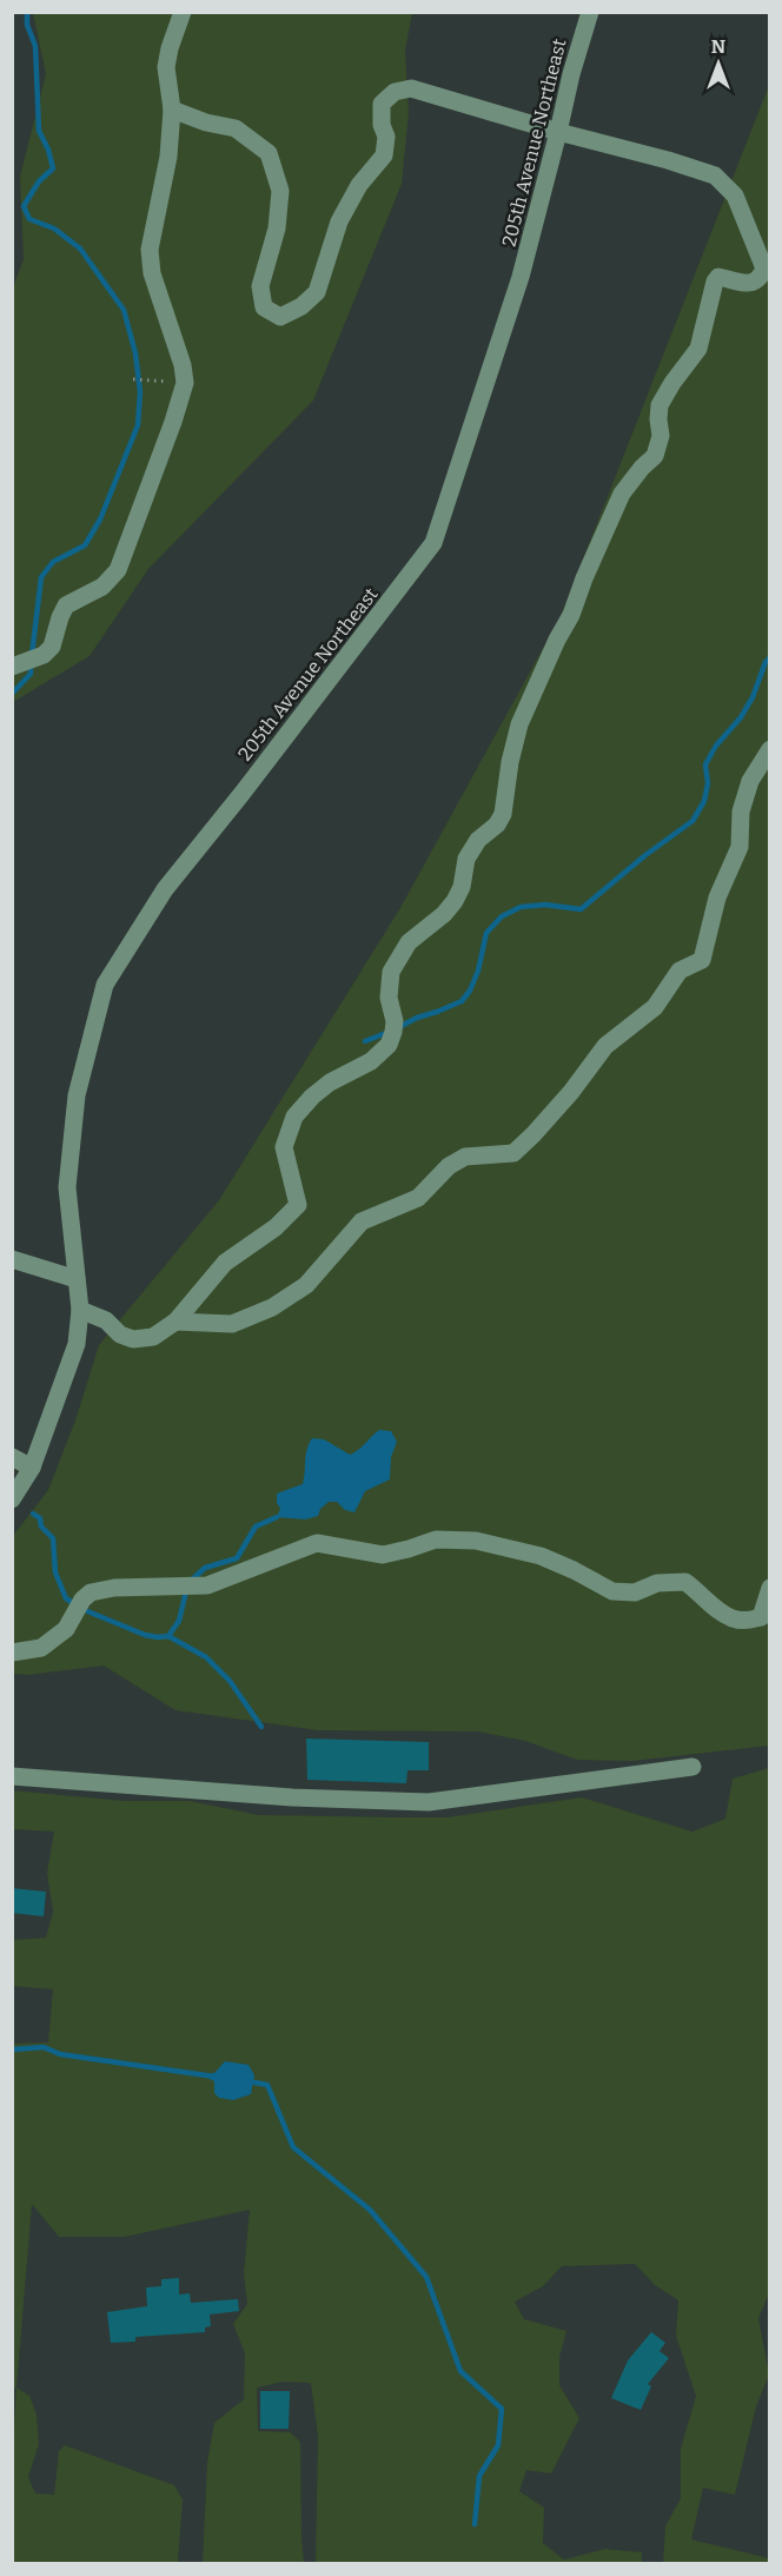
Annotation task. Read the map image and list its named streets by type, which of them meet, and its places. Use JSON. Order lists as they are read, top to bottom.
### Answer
{
  "streets": {
    "street": ["205th Avenue Northeast"]
  },
  "north": "top"
}
